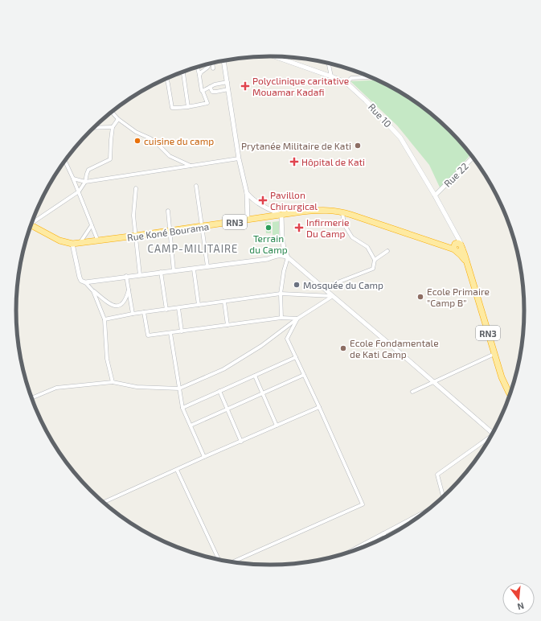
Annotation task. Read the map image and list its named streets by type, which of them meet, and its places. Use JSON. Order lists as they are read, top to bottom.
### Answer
{
  "streets": {
    "highway": ["RN3", "Rue Koné Bourama"],
    "main road": ["Rue 10"],
    "street": ["Rue 22"]
  },
  "crossings": [
    ["Rue 10", "Rue 22"],
    ["Rue 10", "RN3"],
    ["Rue 10", "Rue Koné Bourama"],
    ["RN3", "Rue Koné Bourama"]
  ],
  "districts": ["CAMP-MILITAIRE"],
  "places": {
    "health": [
      "Polyclinique caritative Mouamar Kadafi",
      "Hôpital de Kati",
      "Pavillon Chirurgical",
      "Infirmerie Du Camp"
    ],
    "other": [
      "cuisine du camp",
      "Prytanée Militaire de Kati",
      "Terrain du Camp",
      "Mosquée du Camp",
      "Ecole Primaire \"Camp B\"",
      "Ecole Fondamentale de Kati Camp"
    ]
  },
  "north": "bottom"
}
